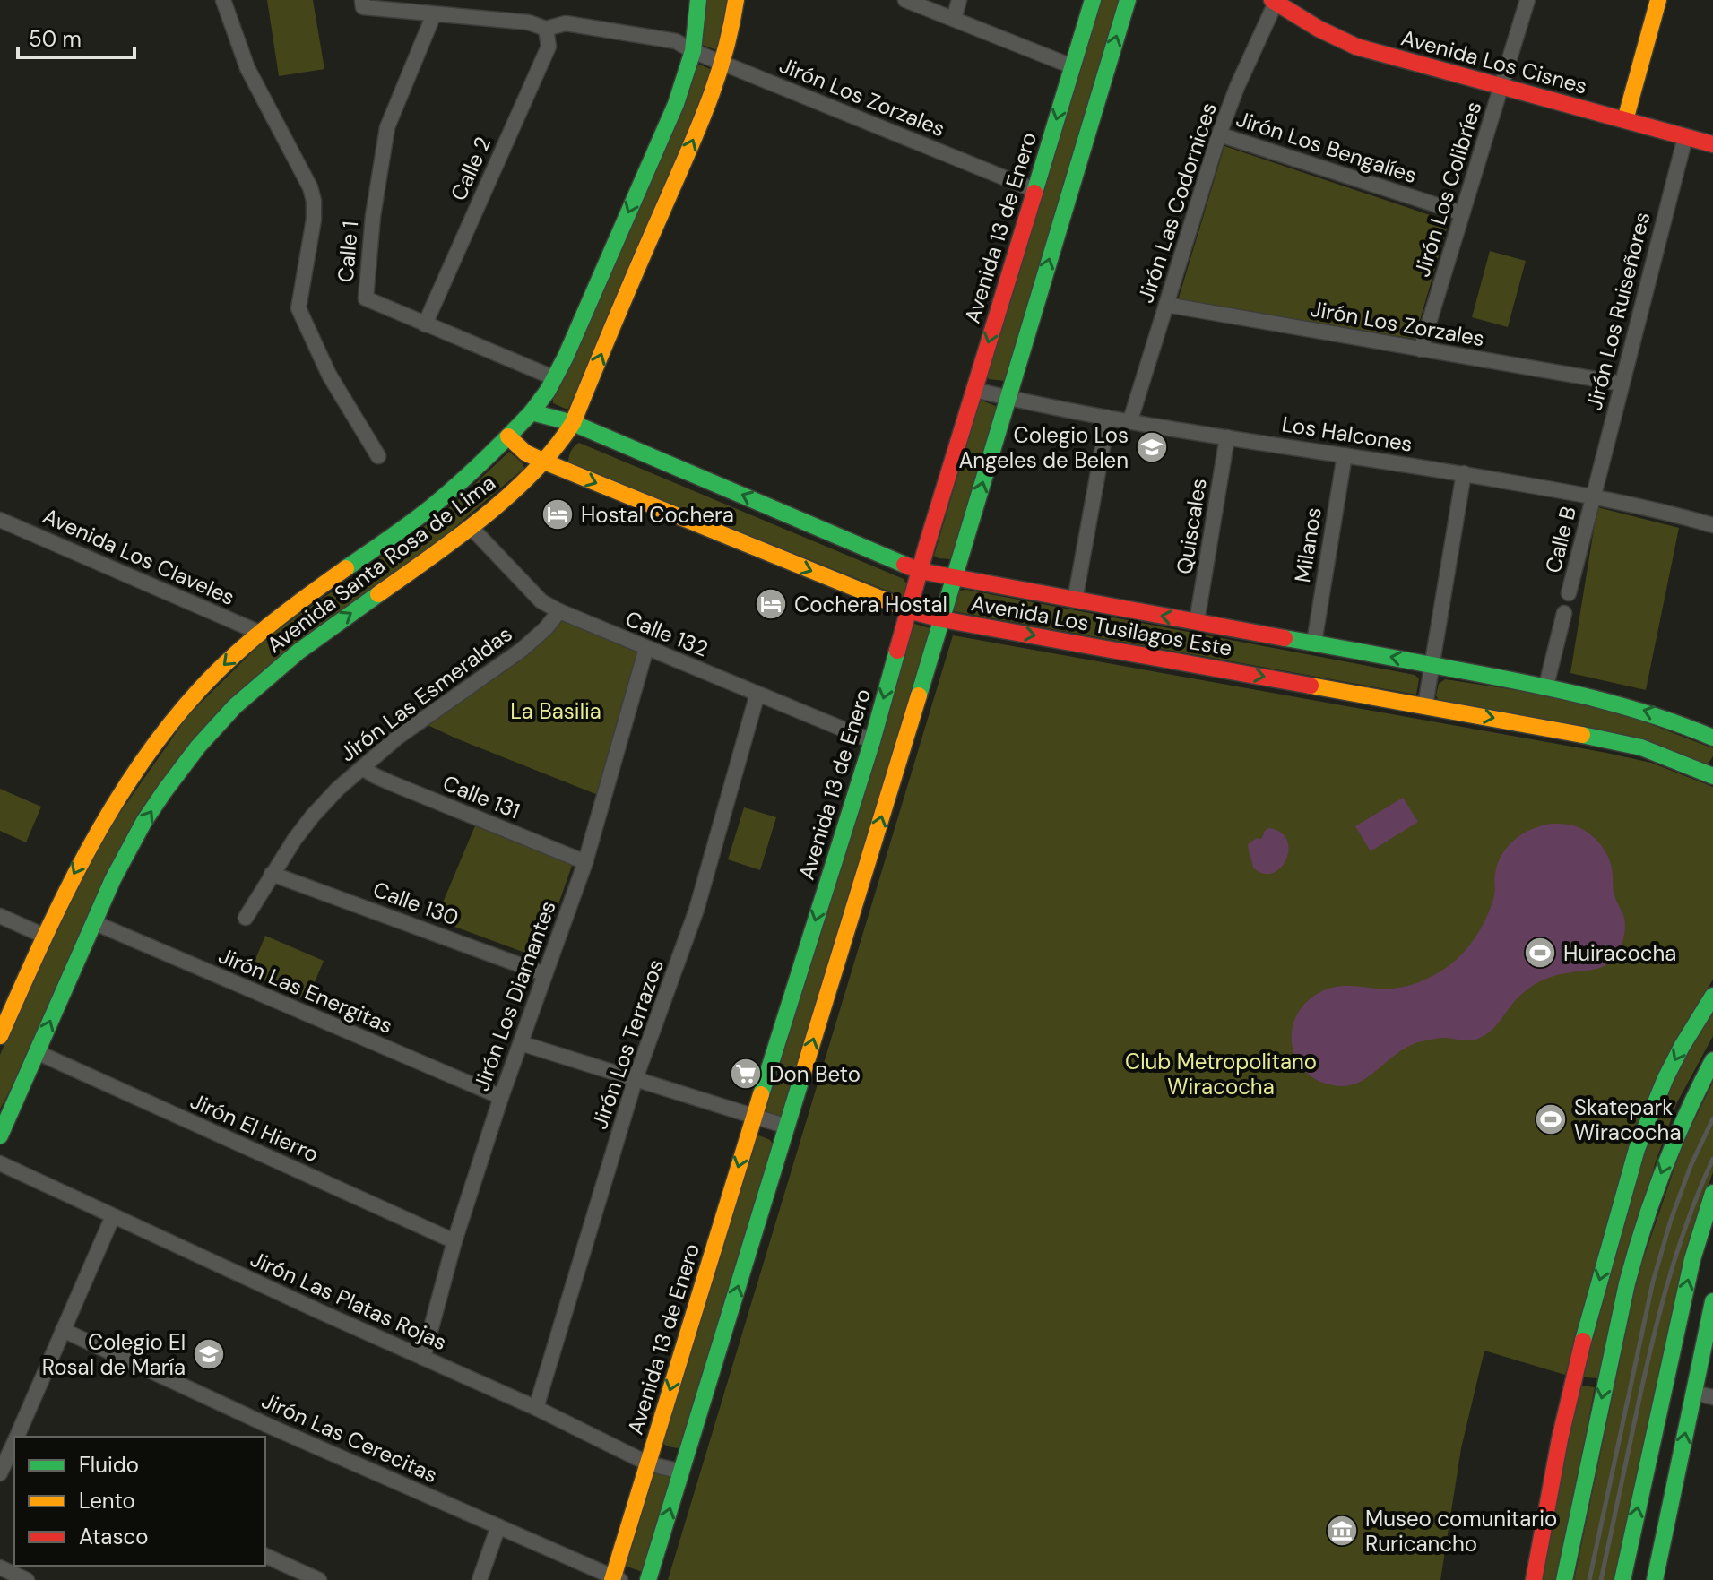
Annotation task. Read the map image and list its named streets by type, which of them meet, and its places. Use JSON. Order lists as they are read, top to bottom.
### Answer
{
  "streets": {
    "main road": [
      "Avenida Los Cisnes",
      "Avenida 13 de Enero",
      "Avenida Santa Rosa de Lima",
      "Avenida Los Tusilagos Este"
    ],
    "street": [
      "Jirón Los Zorzales",
      "Jirón Los Bengalíes",
      "Calle 2",
      "Jirón Los Colibríes",
      "Jirón Las Codornices",
      "Calle 1",
      "Jirón Los Ruiseñores",
      "Los Halcones",
      "Quiscales",
      "Calle B",
      "Milanos",
      "Avenida Los Claveles",
      "Calle 132",
      "Jirón Las Esmeraldas",
      "Calle 131",
      "Calle 130",
      "Jirón Las Energitas",
      "Jirón Los Diamantes",
      "Jirón Los Terrazos",
      "Jirón El Hierro",
      "Jirón Las Platas Rojas",
      "Jirón Las Cerecitas"
    ]
  },
  "crossings": [
    ["Avenida Los Cisnes", "Jirón Los Colibríes"],
    ["Avenida Los Cisnes", "Jirón Las Codornices"],
    ["Avenida Los Cisnes", "Jirón Los Ruiseñores"],
    ["Jirón Los Zorzales", "Calle 2"],
    ["Jirón Los Zorzales", "Jirón Los Colibríes"],
    ["Jirón Los Zorzales", "Jirón Las Codornices"],
    ["Jirón Los Zorzales", "Avenida 13 de Enero"],
    ["Jirón Los Zorzales", "Calle 1"],
    ["Jirón Los Zorzales", "Jirón Los Ruiseñores"],
    ["Jirón Los Zorzales", "Avenida Santa Rosa de Lima"],
    ["Jirón Los Bengalíes", "Jirón Los Colibríes"],
    ["Jirón Los Bengalíes", "Jirón Las Codornices"],
    ["Calle 2", "Calle 1"],
    ["Jirón Las Codornices", "Los Halcones"],
    ["Avenida 13 de Enero", "Los Halcones"],
    ["Avenida 13 de Enero", "Avenida Los Tusilagos Este"],
    ["Avenida 13 de Enero", "Calle 132"],
    ["Avenida 13 de Enero", "Jirón Las Platas Rojas"],
    ["Avenida 13 de Enero", "Jirón Las Cerecitas"],
    ["Calle 1", "Avenida Santa Rosa de Lima"],
    ["Jirón Los Ruiseñores", "Los Halcones"],
    ["Jirón Los Ruiseñores", "Calle B"],
    ["Los Halcones", "Quiscales"],
    ["Los Halcones", "Calle B"],
    ["Los Halcones", "Milanos"],
    ["Quiscales", "Avenida Los Tusilagos Este"],
    ["Milanos", "Avenida Los Tusilagos Este"],
    ["Avenida Los Claveles", "Avenida Santa Rosa de Lima"],
    ["Avenida Santa Rosa de Lima", "Avenida Los Tusilagos Este"],
    ["Avenida Santa Rosa de Lima", "Calle 132"],
    ["Avenida Santa Rosa de Lima", "Jirón Las Energitas"],
    ["Avenida Santa Rosa de Lima", "Jirón El Hierro"],
    ["Calle 132", "Jirón Las Esmeraldas"],
    ["Calle 132", "Jirón Los Diamantes"],
    ["Calle 132", "Jirón Los Terrazos"],
    ["Jirón Las Esmeraldas", "Calle 131"],
    ["Jirón Las Esmeraldas", "Calle 130"],
    ["Calle 131", "Jirón Los Diamantes"],
    ["Calle 130", "Jirón Los Diamantes"],
    ["Jirón Las Energitas", "Jirón Los Diamantes"],
    ["Jirón Los Diamantes", "Jirón El Hierro"],
    ["Jirón Los Diamantes", "Jirón Las Platas Rojas"],
    ["Jirón Los Terrazos", "Jirón Las Platas Rojas"]
  ],
  "parks": ["La Basilia", "Club Metropolitano Wiracocha"],
  "places": {
    "school or university": ["Colegio Los Angeles de Belen", "Colegio El Rosal de María"],
    "hotel": ["Hostal Cochera", "Cochera Hostal"],
    "sports": ["Huiracocha", "Skatepark Wiracocha"],
    "supermarket": ["Don Beto"],
    "museum": ["Museo comunitario Ruricancho"]
  },
  "legend": ["Fluido", "Lento", "Atasco"],
  "scale_bar": "50 m"
}
